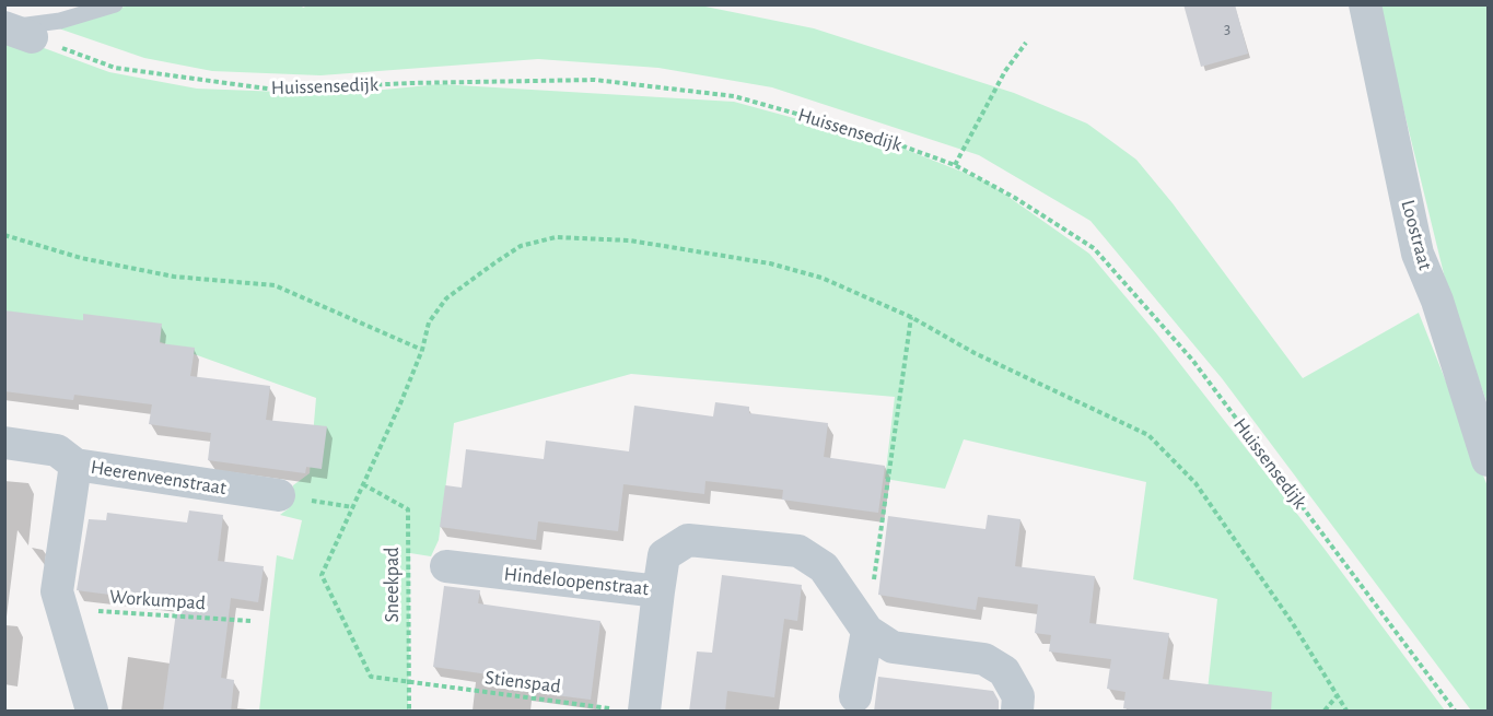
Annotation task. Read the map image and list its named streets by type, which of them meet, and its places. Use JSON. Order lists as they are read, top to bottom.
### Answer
{
  "streets": {
    "street": ["Loostraat", "Heerenveenstraat", "Hindeloopenstraat"],
    "path": [
      "Huissensedijk",
      "Sneekpad",
      "Workumpad",
      "Stienspad"
    ]
  },
  "crossings": [
    ["Sneekpad", "Stienspad"]
  ],
  "house_numbers": ["3"]
}
